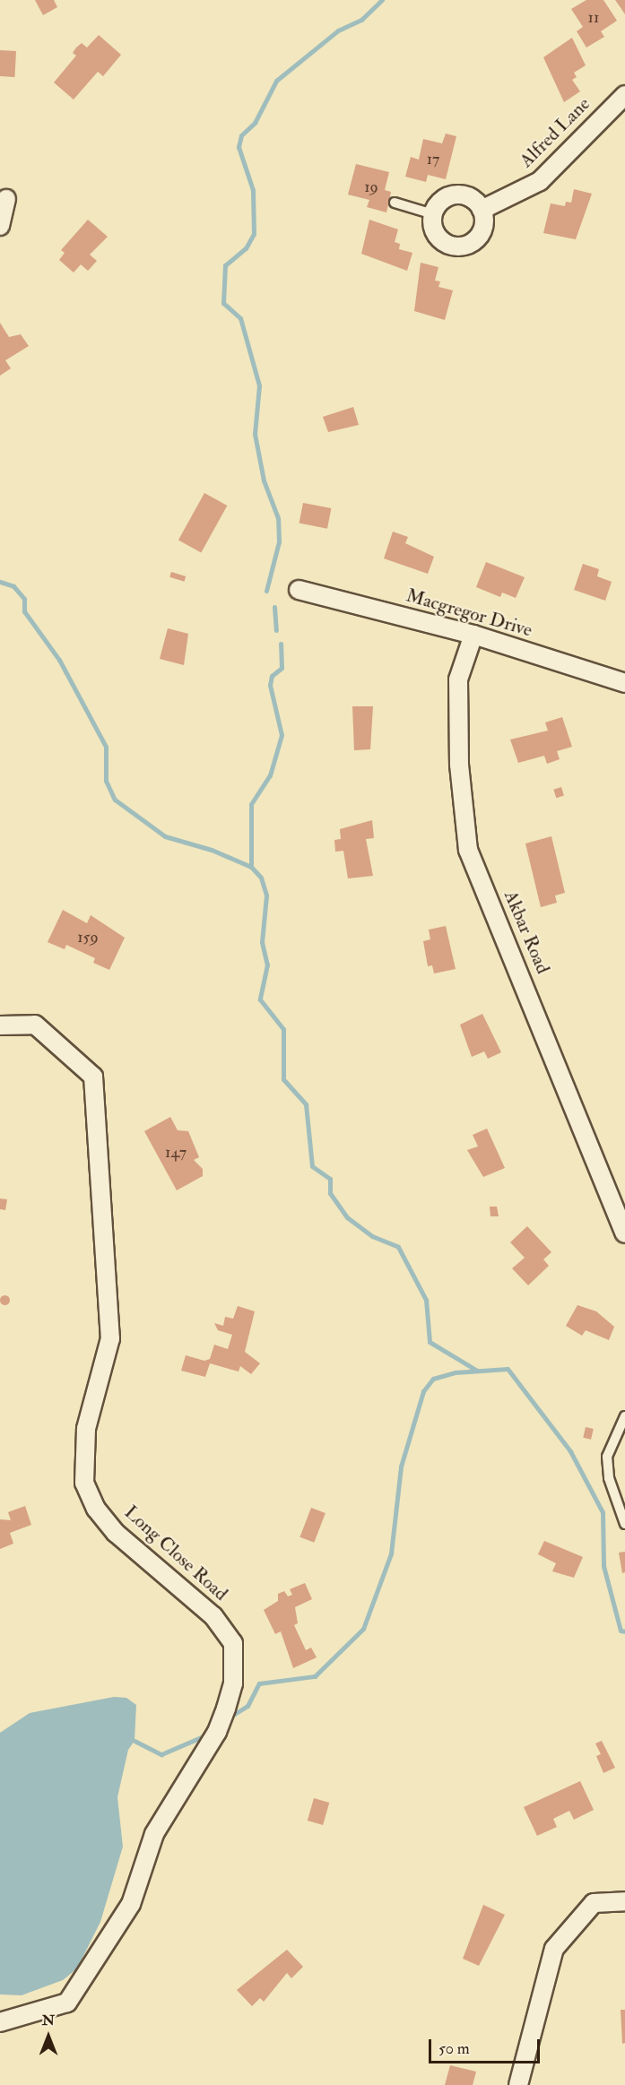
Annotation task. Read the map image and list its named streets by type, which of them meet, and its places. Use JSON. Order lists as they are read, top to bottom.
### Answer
{
  "streets": {
    "street": [
      "Alfred Lane",
      "Macgregor Drive",
      "Akbar Road",
      "Long Close Road"
    ]
  },
  "crossings": [
    ["Macgregor Drive", "Akbar Road"]
  ],
  "house_numbers": [
    "11",
    "17",
    "19",
    "159",
    "147"
  ],
  "scale_bar": "50 m",
  "north": "top"
}
